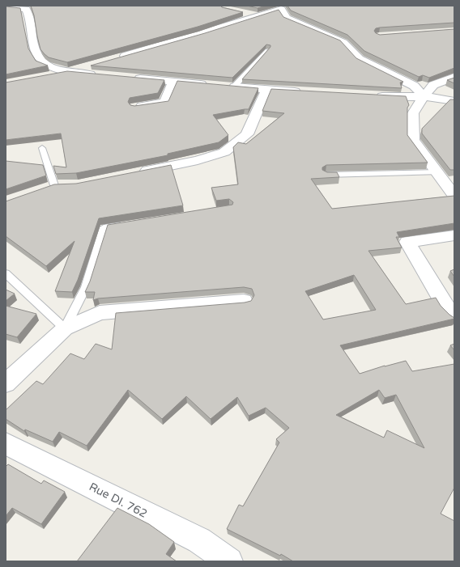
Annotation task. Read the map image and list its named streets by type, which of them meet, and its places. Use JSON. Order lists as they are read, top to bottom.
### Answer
{
  "streets": {
    "street": ["Rue DI. 762"]
  }
}
